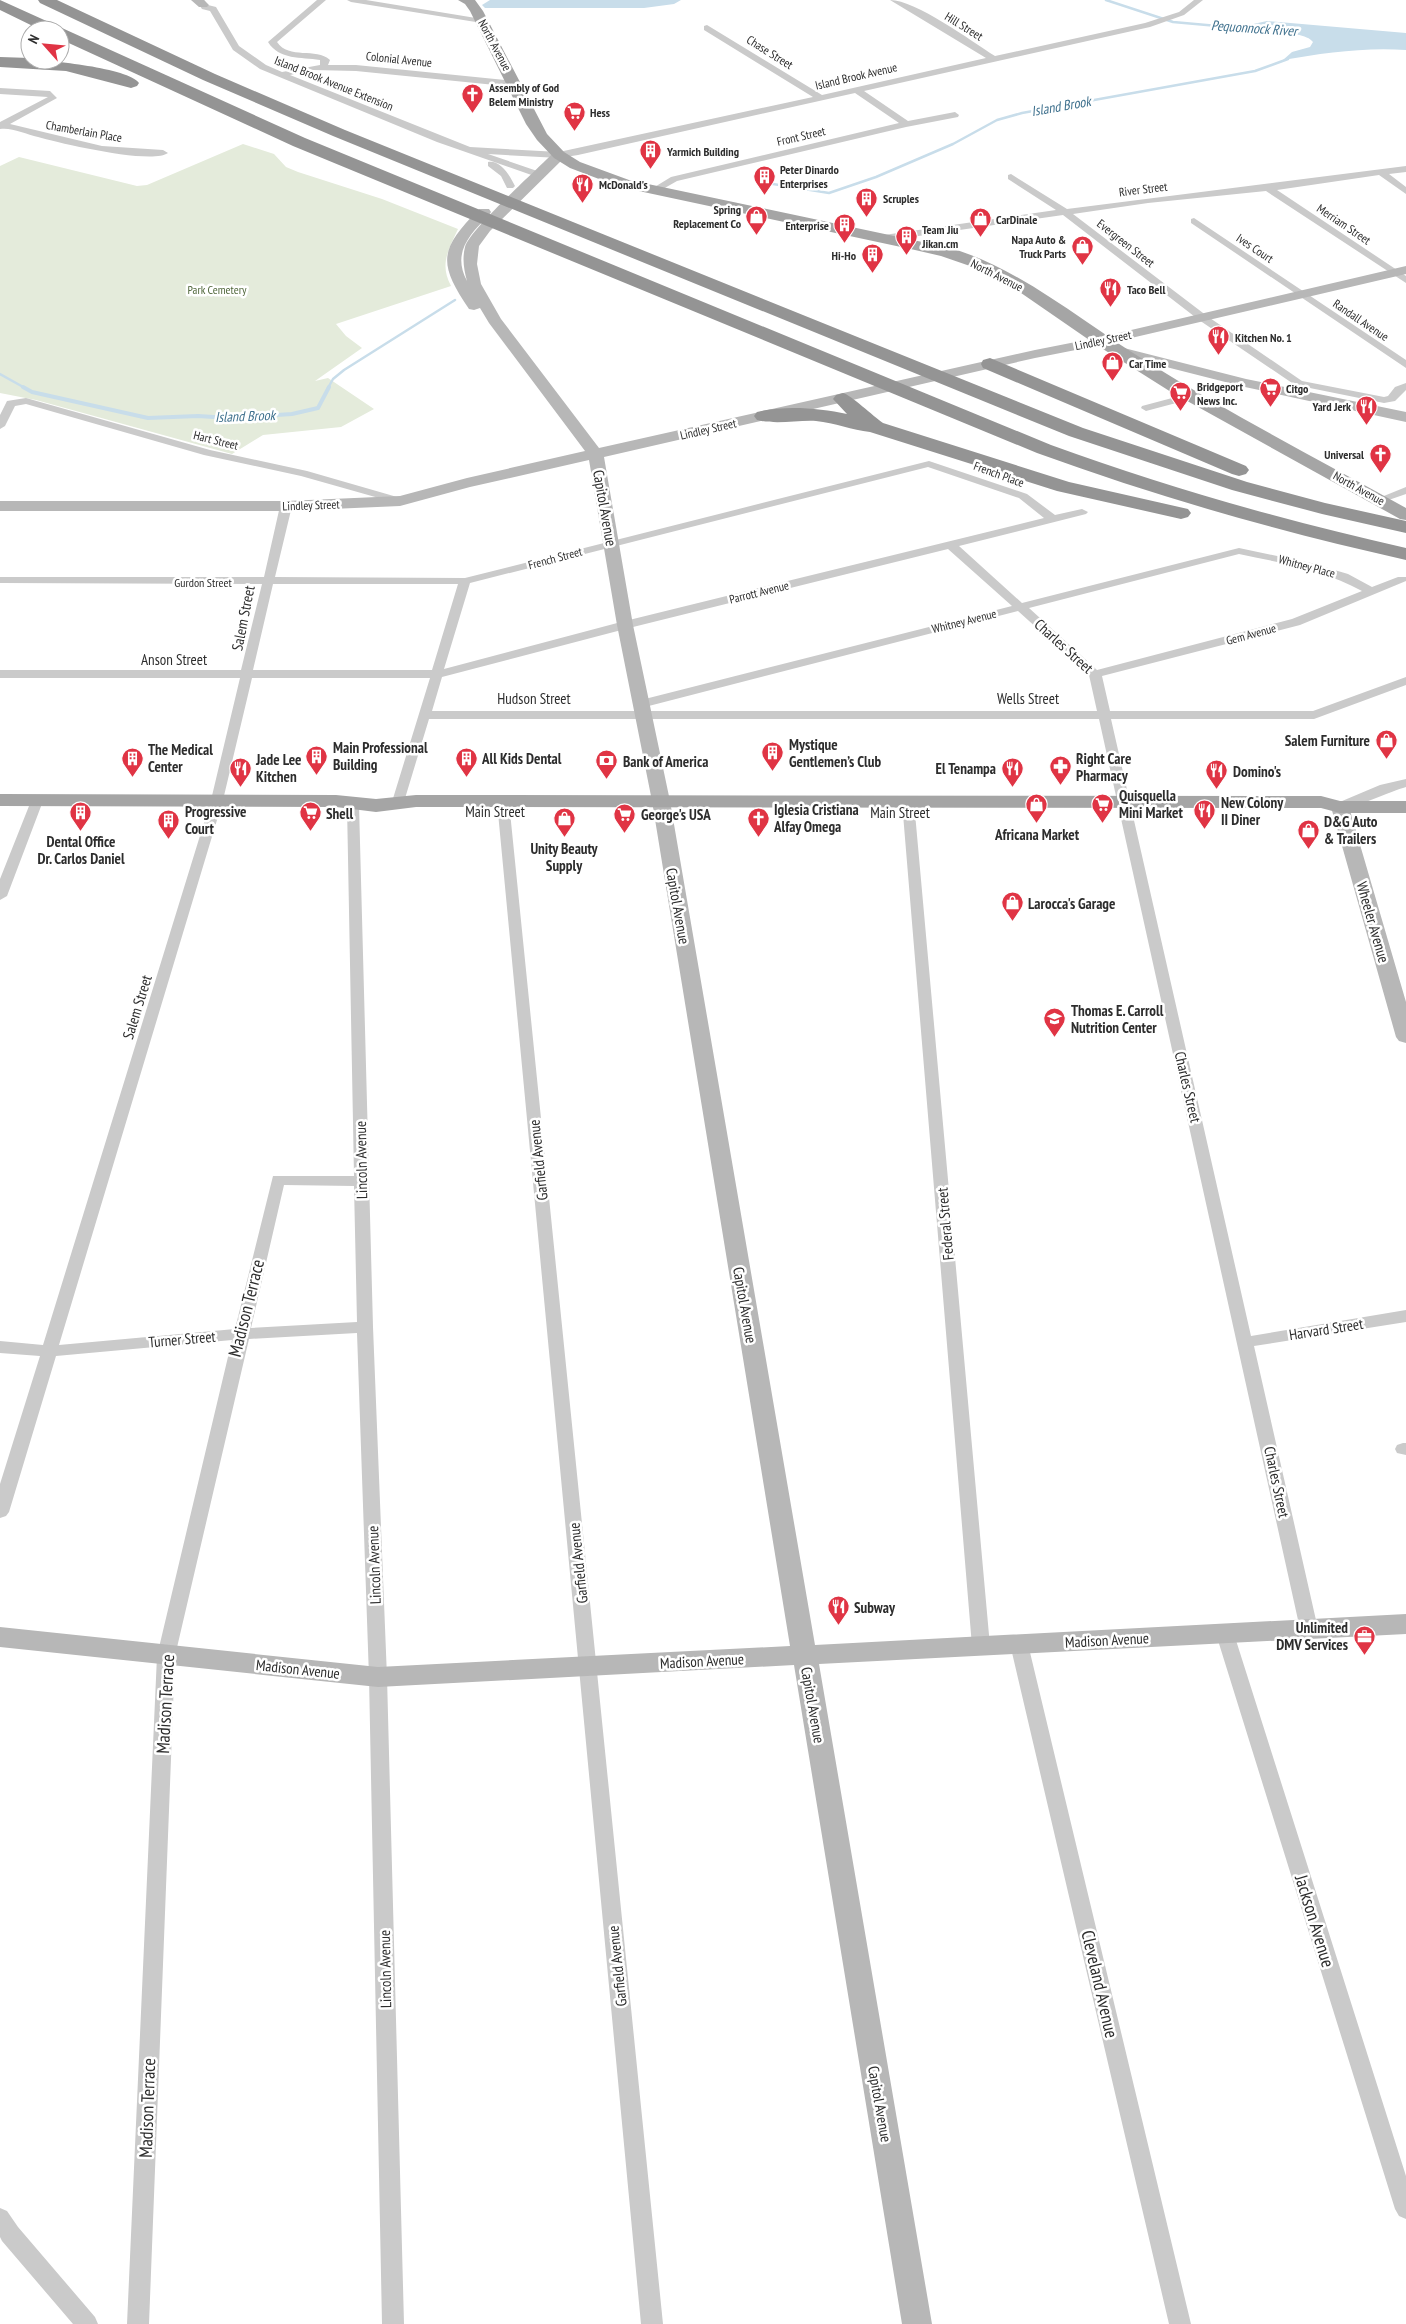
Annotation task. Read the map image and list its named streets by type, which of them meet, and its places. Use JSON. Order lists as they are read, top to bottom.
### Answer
{
  "streets": {
    "main road": [
      "North Avenue",
      "Lindley Street",
      "Capitol Avenue",
      "Main Street",
      "Wheeler Avenue",
      "Madison Avenue"
    ],
    "street": [
      "Hill Street",
      "Chase Street",
      "Colonial Avenue",
      "Island Brook Avenue",
      "Island Brook Avenue Extension",
      "Chamberlain Place",
      "Front Street",
      "River Street",
      "Merriam Street",
      "Evergreen Street",
      "Ives Court",
      "Randall Avenue",
      "Hart Street",
      "French Place",
      "French Street",
      "Whitney Place",
      "Gurdon Street",
      "Parrott Avenue",
      "Salem Street",
      "Whitney Avenue",
      "Gem Avenue",
      "Charles Street",
      "Anson Street",
      "Hudson Street",
      "Wells Street",
      "Lincoln Avenue",
      "Garfield Avenue",
      "Federal Street",
      "Madison Terrace",
      "Harvard Street",
      "Turner Street",
      "Jackson Avenue",
      "Cleveland Avenue"
    ]
  },
  "crossings": [
    ["Hill Street", "Island Brook Avenue"],
    ["North Avenue", "Colonial Avenue"],
    ["North Avenue", "Island Brook Avenue"],
    ["North Avenue", "Island Brook Avenue Extension"],
    ["North Avenue", "Front Street"],
    ["North Avenue", "River Street"],
    ["North Avenue", "Lindley Street"],
    ["North Avenue", "Capitol Avenue"],
    ["Chase Street", "Island Brook Avenue"],
    ["Colonial Avenue", "Island Brook Avenue Extension"],
    ["Island Brook Avenue", "Island Brook Avenue Extension"],
    ["Island Brook Avenue", "Capitol Avenue"],
    ["Island Brook Avenue Extension", "Capitol Avenue"],
    ["River Street", "Merriam Street"],
    ["River Street", "Evergreen Street"],
    ["Merriam Street", "Lindley Street"],
    ["Evergreen Street", "Lindley Street"],
    ["Ives Court", "Randall Avenue"],
    ["Ives Court", "Lindley Street"],
    ["Randall Avenue", "Lindley Street"],
    ["Lindley Street", "Hart Street"],
    ["Lindley Street", "Capitol Avenue"],
    ["Lindley Street", "Salem Street"],
    ["French Place", "French Street"],
    ["French Place", "Parrott Avenue"],
    ["Capitol Avenue", "French Street"],
    ["Capitol Avenue", "Parrott Avenue"],
    ["Capitol Avenue", "Whitney Avenue"],
    ["Capitol Avenue", "Hudson Street"],
    ["Capitol Avenue", "Wells Street"],
    ["Capitol Avenue", "Main Street"],
    ["Capitol Avenue", "Madison Avenue"],
    ["French Street", "Gurdon Street"],
    ["Whitney Place", "Whitney Avenue"],
    ["Whitney Place", "Gem Avenue"],
    ["Gurdon Street", "Salem Street"],
    ["Parrott Avenue", "Charles Street"],
    ["Parrott Avenue", "Anson Street"],
    ["Salem Street", "Anson Street"],
    ["Salem Street", "Main Street"],
    ["Salem Street", "Turner Street"],
    ["Whitney Avenue", "Charles Street"],
    ["Whitney Avenue", "Hudson Street"],
    ["Whitney Avenue", "Wells Street"],
    ["Gem Avenue", "Charles Street"],
    ["Charles Street", "Wells Street"],
    ["Charles Street", "Main Street"],
    ["Charles Street", "Harvard Street"],
    ["Charles Street", "Madison Avenue"],
    ["Hudson Street", "Wells Street"],
    ["Main Street", "Wheeler Avenue"],
    ["Main Street", "Lincoln Avenue"],
    ["Main Street", "Garfield Avenue"],
    ["Main Street", "Federal Street"],
    ["Lincoln Avenue", "Madison Terrace"],
    ["Lincoln Avenue", "Turner Street"],
    ["Lincoln Avenue", "Madison Avenue"],
    ["Garfield Avenue", "Madison Avenue"],
    ["Federal Street", "Madison Avenue"],
    ["Madison Terrace", "Turner Street"],
    ["Madison Terrace", "Madison Avenue"],
    ["Madison Avenue", "Jackson Avenue"],
    ["Madison Avenue", "Cleveland Avenue"]
  ],
  "water": ["Pequonnock River", "Island Brook"],
  "parks": ["Park Cemetery"],
  "places": {
    "church": ["Assembly of God Belem Ministry", "Universal", "Iglesia Cristiana Alfay Omega"],
    "supermarket": [
      "Hess",
      "Citgo",
      "Bridgeport News Inc.",
      "Quisquella Mini Market",
      "Shell",
      "George's USA"
    ],
    "building": [
      "Yarmich Building",
      "Peter Dinardo Enterprises",
      "Scruples",
      "Enterprise",
      "Team Jiu Jikan.cm",
      "Hi-Ho",
      "Mystique Gentlemen’s Club",
      "Main Professional Building",
      "The Medical Center",
      "All Kids Dental",
      "Dental Office Dr. Carlos Daniel",
      "Progressive Court"
    ],
    "restaurant": [
      "McDonald's",
      "Taco Bell",
      "Kitchen No. 1",
      "Yard Jerk",
      "Jade Lee Kitchen",
      "El Tenampa",
      "Domino's",
      "New Colony II Diner",
      "Subway"
    ],
    "shop": [
      "Spring Replacement Co",
      "CarDinale",
      "Napa Auto & Truck Parts",
      "Car Time",
      "Salem Furniture",
      "Africana Market",
      "Unity Beauty Supply",
      "D&G Auto & Trailers",
      "Larocca's Garage"
    ],
    "bank": ["Bank of America"],
    "pharmacy": ["Right Care Pharmacy"],
    "school or university": ["Thomas E. Carroll Nutrition Center"],
    "office": ["Unlimited DMV Services"]
  },
  "north": "top left"
}
